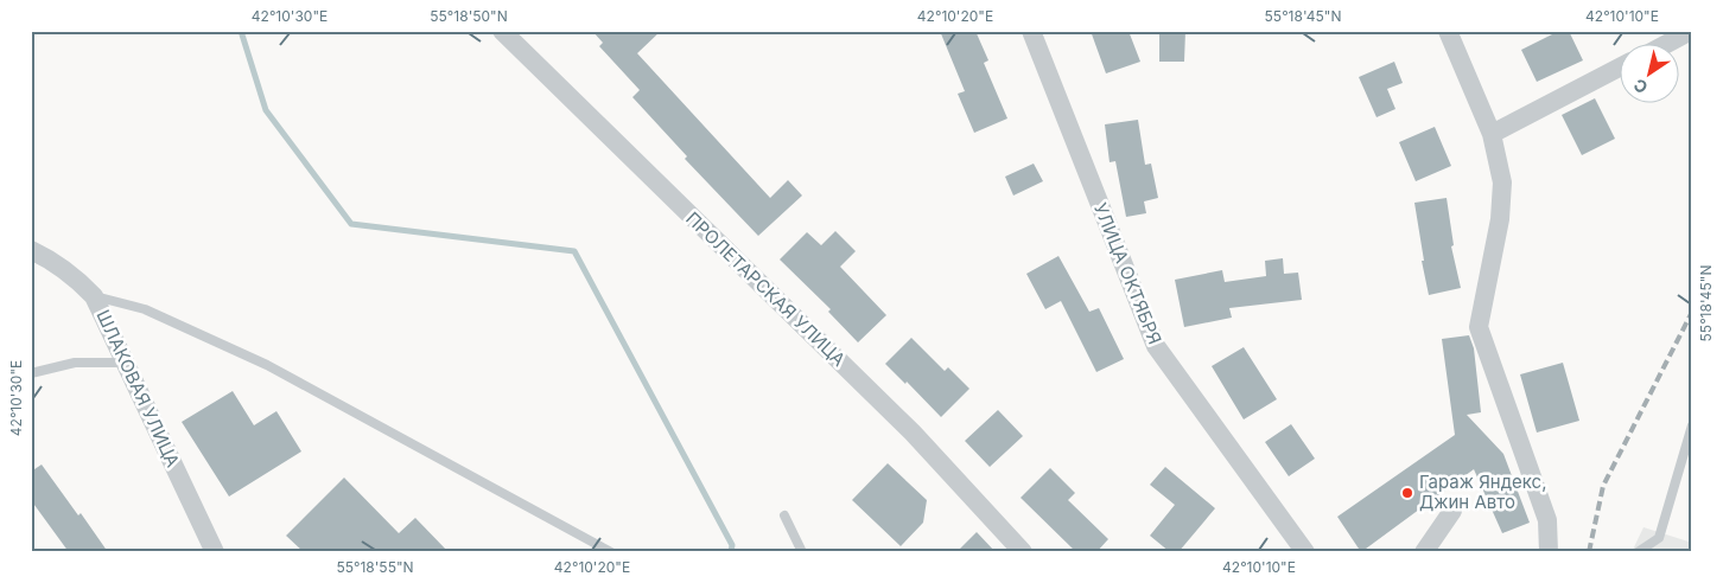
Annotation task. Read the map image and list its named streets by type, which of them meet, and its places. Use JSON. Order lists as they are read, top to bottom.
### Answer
{
  "streets": {
    "street": ["УЛИЦА ОКТЯБРЯ", "ПРОЛЕТАРСКАЯ УЛИЦА", "ШЛАКОВАЯ УЛИЦА"]
  },
  "places": ["Гараж Яндекс, Джин Авто"],
  "north": "bottom left",
  "coordinates": [
    "42°10'30\"E",
    "55°18'50\"N",
    "42°10'20\"E",
    "55°18'45\"N",
    "42°10'10\"E",
    "55°18'55\"N"
  ]
}
